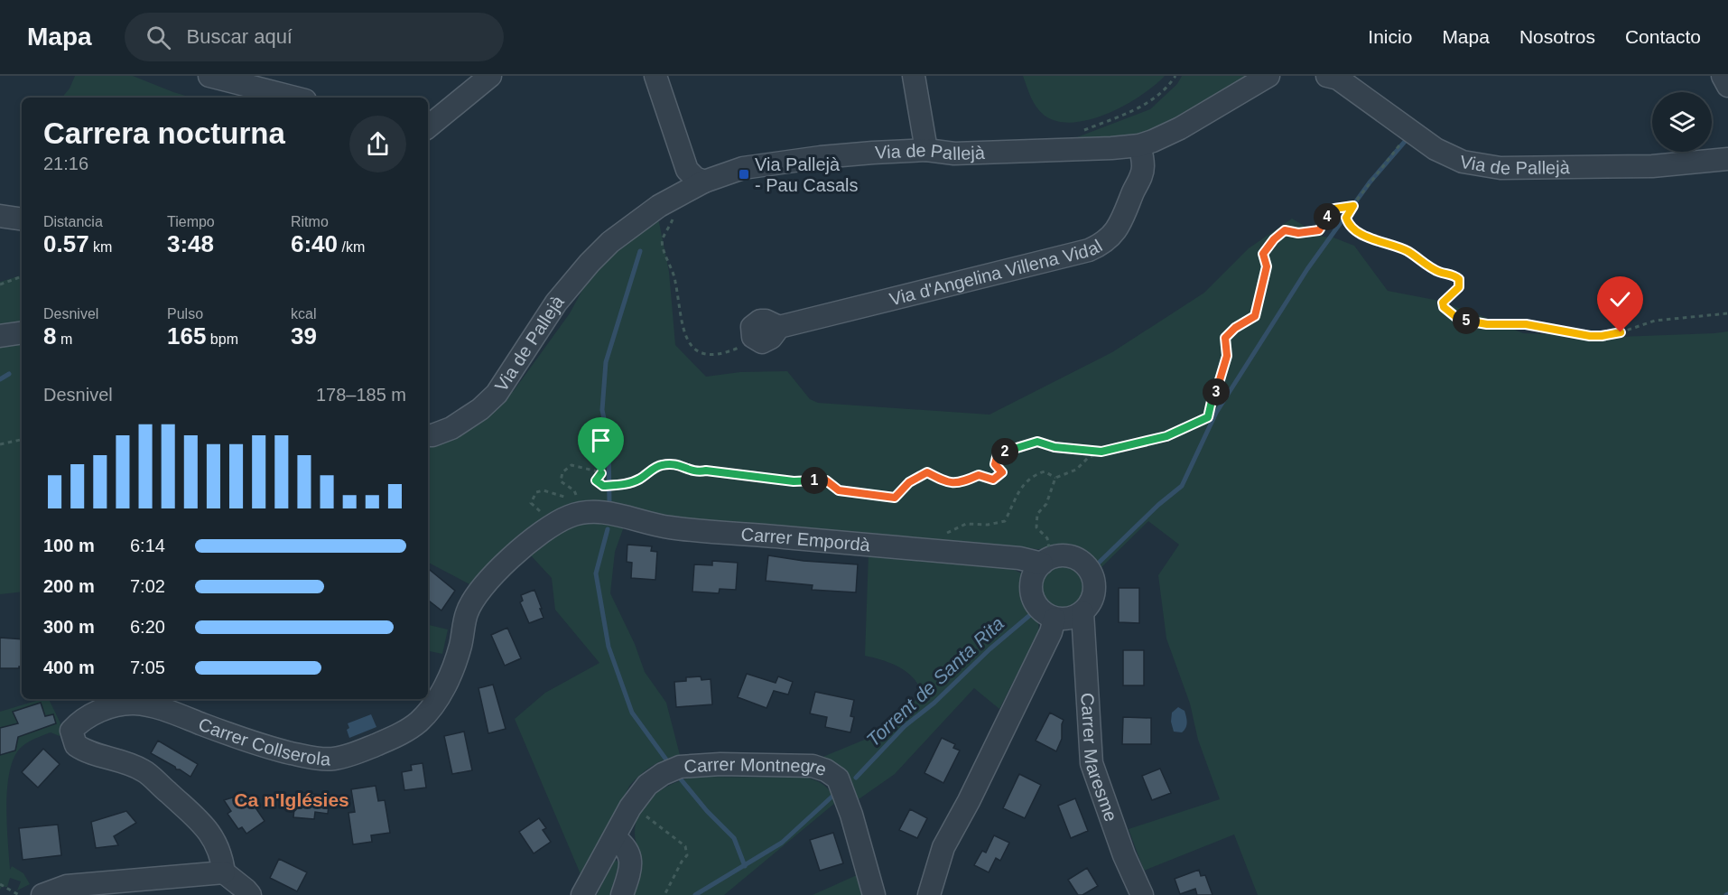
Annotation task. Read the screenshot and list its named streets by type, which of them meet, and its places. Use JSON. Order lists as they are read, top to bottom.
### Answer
{
  "streets": {
    "street": [
      "Via de Pallejà",
      "Via d'Angelina Villena Vidal",
      "Carrer Empordà",
      "Carrer Collserola",
      "Carrer Maresme",
      "Carrer Montnegre"
    ]
  },
  "crossings": [
    ["Via de Pallejà", "Via d'Angelina Villena Vidal"],
    ["Carrer Empordà", "Carrer Collserola"],
    ["Carrer Empordà", "Carrer Maresme"]
  ],
  "districts": ["Ca n'Iglésies"],
  "water": ["Torrent de Santa Rita"],
  "places": {
    "transit": ["Via Pallejà - Pau Casals"]
  },
  "page": {
    "header": "Mapa",
    "search": "Buscar aquí",
    "nav": [
      "Inicio",
      "Mapa",
      "Nosotros",
      "Contacto"
    ],
    "heading": ["Carrera nocturna", "21:16"],
    "stats": [
      ["Distancia", "0.57 km"],
      ["Tiempo", "3:48"],
      ["Ritmo", "6:40 /km"],
      ["Desnivel", "8 m"],
      ["Pulso", "165 bpm"],
      ["kcal", "39"]
    ],
    "pins": [
      "4",
      "5",
      "3",
      "2",
      "1"
    ],
    "chart": ["Desnivel", "178–185 m"],
    "list": [
      {
        "name": "100 m",
        "note": "6:14"
      },
      {
        "name": "200 m",
        "note": "7:02"
      },
      {
        "name": "300 m",
        "note": "6:20"
      },
      {
        "name": "400 m",
        "note": "7:05"
      }
    ]
  }
}
